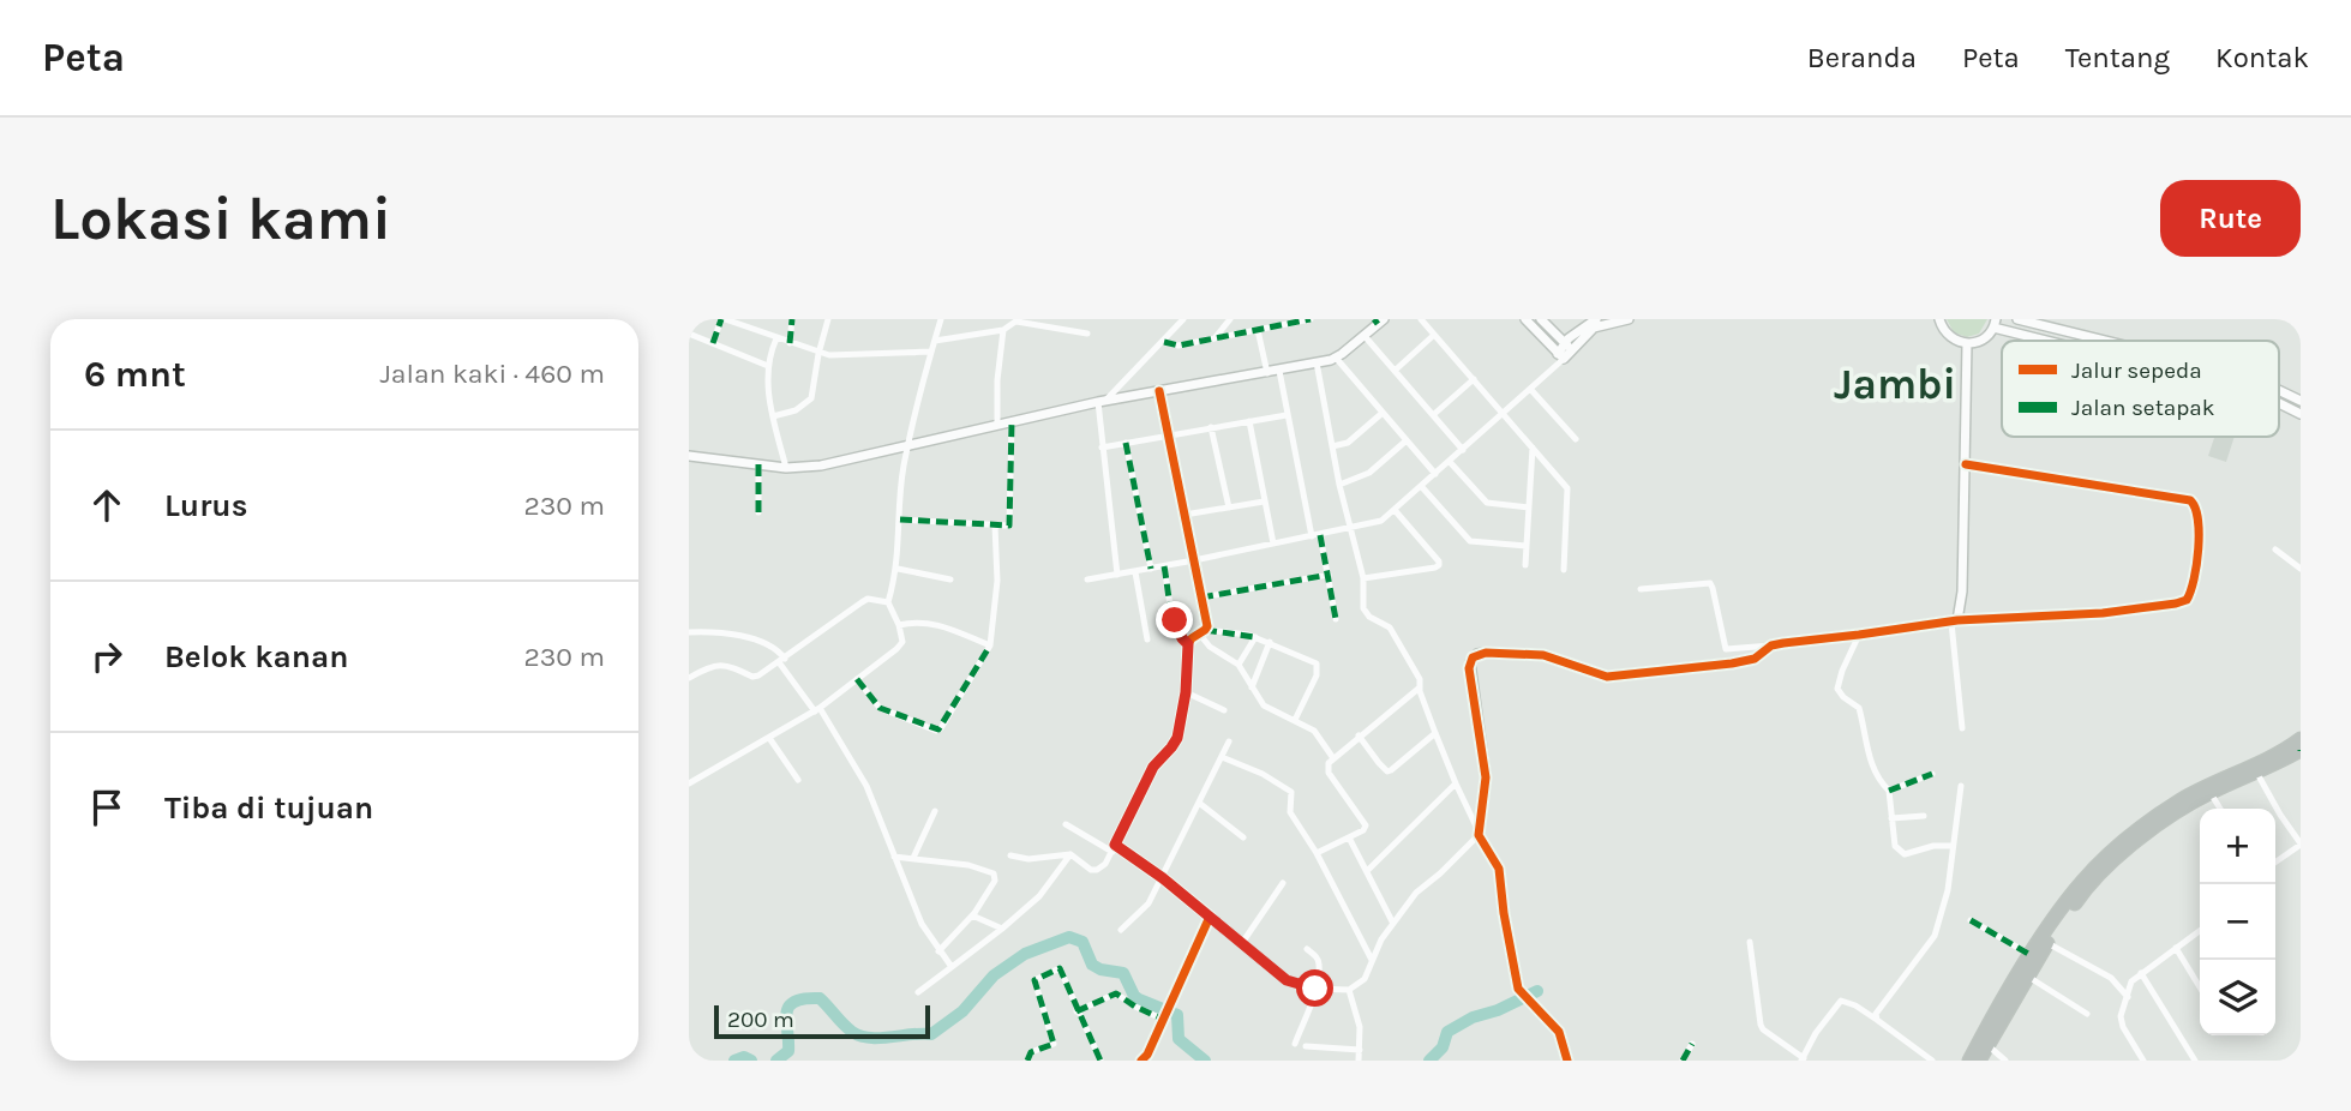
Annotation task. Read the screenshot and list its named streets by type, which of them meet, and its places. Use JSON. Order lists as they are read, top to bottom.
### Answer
{
  "districts": ["Jambi"],
  "legend": ["Jalur sepeda", "Jalan setapak"],
  "scale_bar": "200 m",
  "page": {
    "header": "Peta",
    "nav": [
      "Beranda",
      "Peta",
      "Tentang",
      "Kontak"
    ],
    "buttons": "Rute",
    "title": "Lokasi kami",
    "heading": ["6 mnt", "Jalan kaki · 460 m"],
    "list": [
      ["Lurus", "230 m"],
      ["Belok kanan", "230 m"],
      "Tiba di tujuan"
    ],
    "map_buttons": ["+", "−"],
    "scale": "200 m"
  }
}
